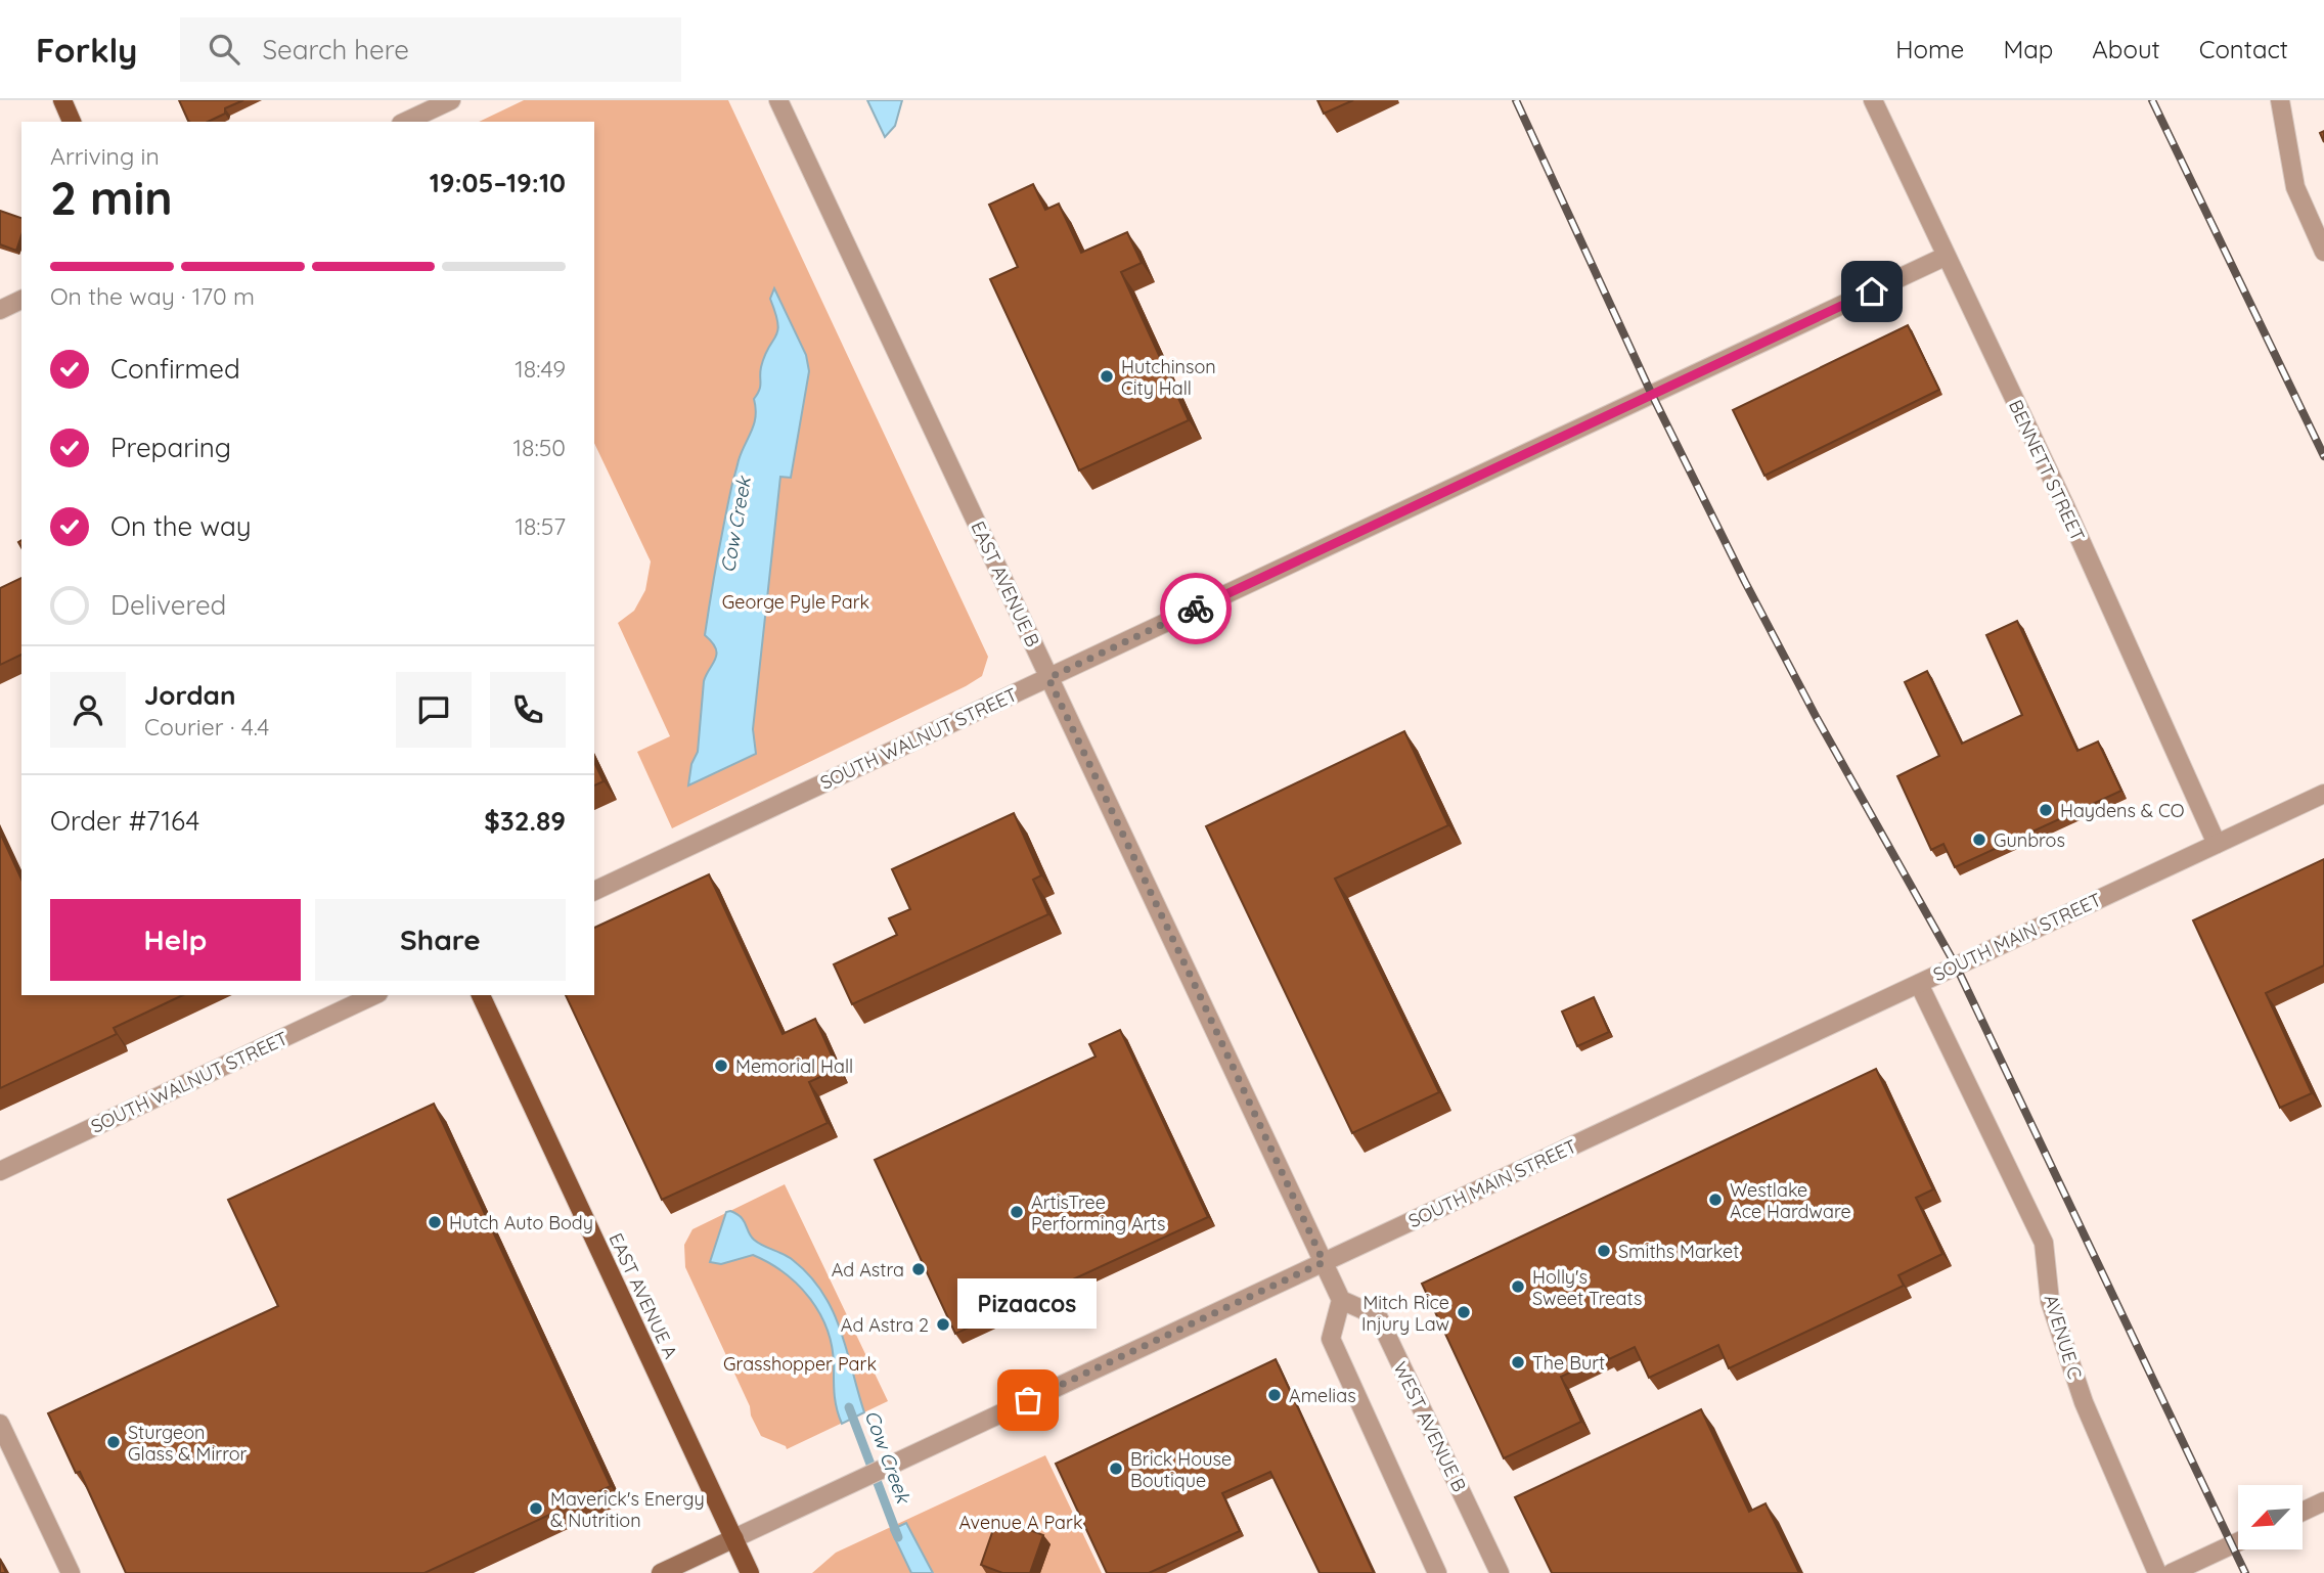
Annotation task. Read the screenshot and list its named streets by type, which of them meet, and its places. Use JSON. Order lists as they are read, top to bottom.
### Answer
{
  "streets": {
    "main road": ["SOUTH MAIN STREET", "EAST AVENUE A"],
    "street": [
      "BENNETT STREET",
      "EAST AVENUE B",
      "SOUTH WALNUT STREET",
      "AVENUE C",
      "WEST AVENUE B"
    ]
  },
  "crossings": [
    ["BENNETT STREET", "SOUTH WALNUT STREET"],
    ["BENNETT STREET", "SOUTH MAIN STREET"],
    ["EAST AVENUE B", "SOUTH WALNUT STREET"],
    ["EAST AVENUE B", "SOUTH MAIN STREET"],
    ["SOUTH MAIN STREET", "EAST AVENUE A"],
    ["SOUTH MAIN STREET", "AVENUE C"]
  ],
  "water": ["Cow Creek"],
  "parks": ["George Pyle Park", "Grasshopper Park", "Avenue A Park"],
  "places": [
    "Hutchinson City Hall",
    "Haydens & CO",
    "Gunbros",
    "Memorial Hall",
    "Westlake Ace Hardware",
    "ArtisTree Performing Arts",
    "Hutch Auto Body",
    "Smiths Market",
    "Ad Astra",
    "Holly's Sweet Treats",
    "Mitch Rice Injury Law",
    "Ad Astra 2",
    "The Burt",
    "Amelias",
    "Pizaacos",
    "Sturgeon Glass & Mirror",
    "Brick House Boutique",
    "Maverick's Energy & Nutrition"
  ],
  "north": "bottom left",
  "page": {
    "header": "Forkly",
    "search": "Search here",
    "nav": [
      "Home",
      "Map",
      "About",
      "Contact"
    ],
    "heading": ["2 min", "Arriving in", "19:05–19:10"],
    "panel": [
      "Jordan",
      "Courier · 4.4",
      "Order #7164",
      "$32.89"
    ],
    "bar": "On the way · 170 m",
    "list": [
      ["Confirmed", "18:49"],
      ["Preparing", "18:50"],
      ["On the way", "18:57"],
      "Delivered"
    ],
    "buttons": ["Help", "Share"],
    "bubble": "Pizaacos"
  }
}
